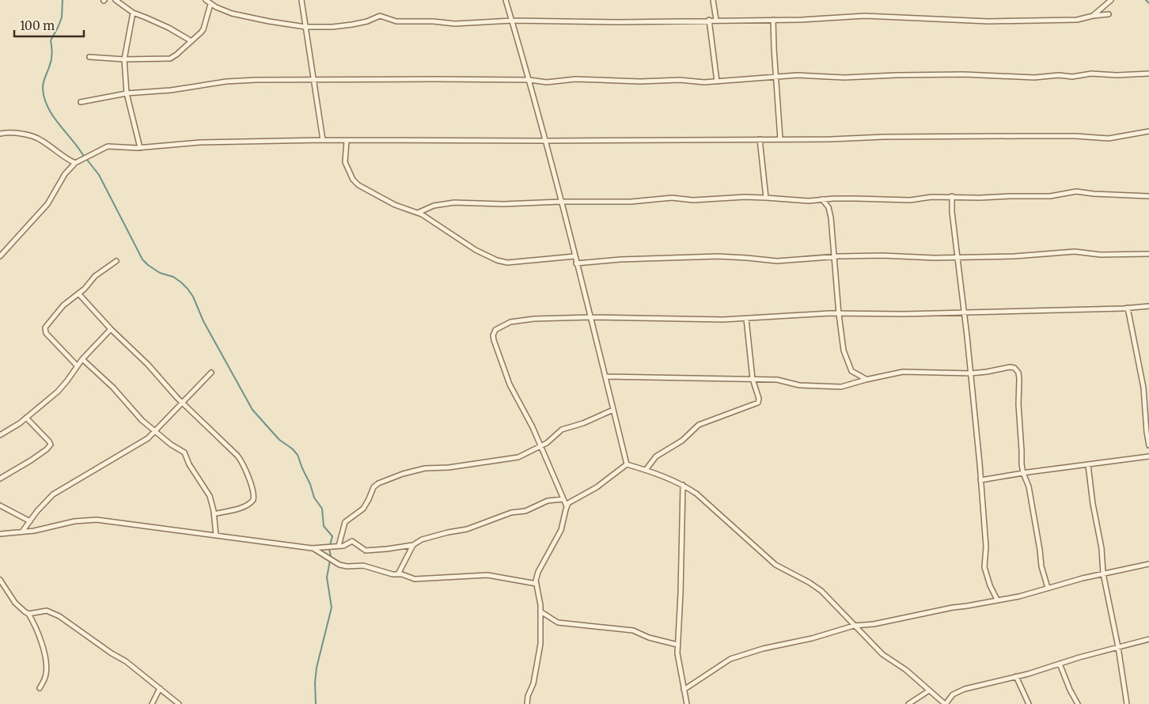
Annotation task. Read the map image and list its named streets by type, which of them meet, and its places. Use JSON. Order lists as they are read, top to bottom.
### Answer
{
  "scale_bar": "100 m"
}
